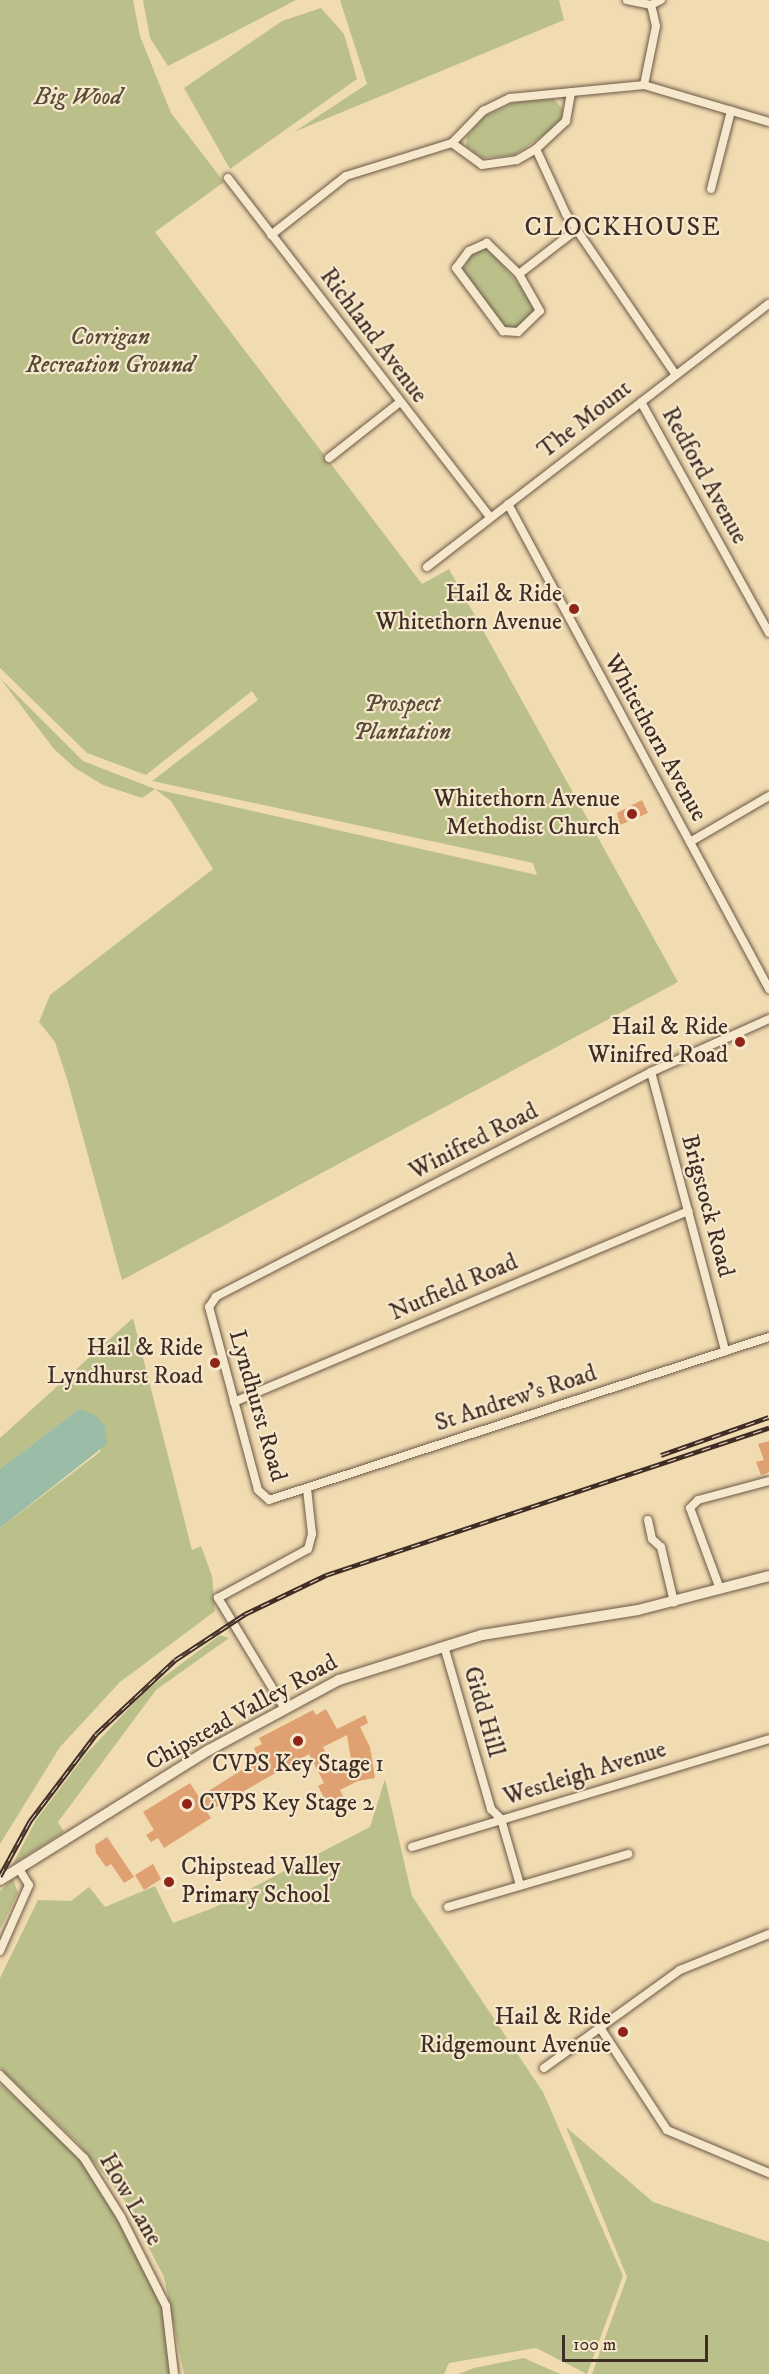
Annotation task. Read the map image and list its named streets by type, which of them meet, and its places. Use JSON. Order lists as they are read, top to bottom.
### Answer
{
  "streets": {
    "main road": ["Chipstead Valley Road"],
    "street": [
      "Richland Avenue",
      "The Mount",
      "Redford Avenue",
      "Whitethorn Avenue",
      "Winifred Road",
      "Brigstock Road",
      "Nutfield Road",
      "St Andrew's Road",
      "Lyndhurst Road",
      "Gidd Hill",
      "Westleigh Avenue",
      "How Lane"
    ]
  },
  "crossings": [
    ["Richland Avenue", "The Mount"],
    ["The Mount", "Redford Avenue"],
    ["The Mount", "Whitethorn Avenue"],
    ["Winifred Road", "Brigstock Road"],
    ["Winifred Road", "Lyndhurst Road"],
    ["Brigstock Road", "Nutfield Road"],
    ["Brigstock Road", "St Andrew's Road"],
    ["Nutfield Road", "Lyndhurst Road"],
    ["St Andrew's Road", "Lyndhurst Road"],
    ["Gidd Hill", "Chipstead Valley Road"],
    ["Gidd Hill", "Westleigh Avenue"]
  ],
  "districts": ["CLOCKHOUSE"],
  "parks": ["Big Wood", "Corrigan Recreation Ground", "Prospect Plantation"],
  "places": [
    "Hail & Ride Whitethorn Avenue",
    "Whitethorn Avenue Methodist Church",
    "Hail & Ride Winifred Road",
    "Hail & Ride Lyndhurst Road",
    "CVPS Key Stage 1",
    "CVPS Key Stage 2",
    "Chipstead Valley Primary School",
    "Hail & Ride Ridgemount Avenue"
  ],
  "scale_bar": "100 m"
}
